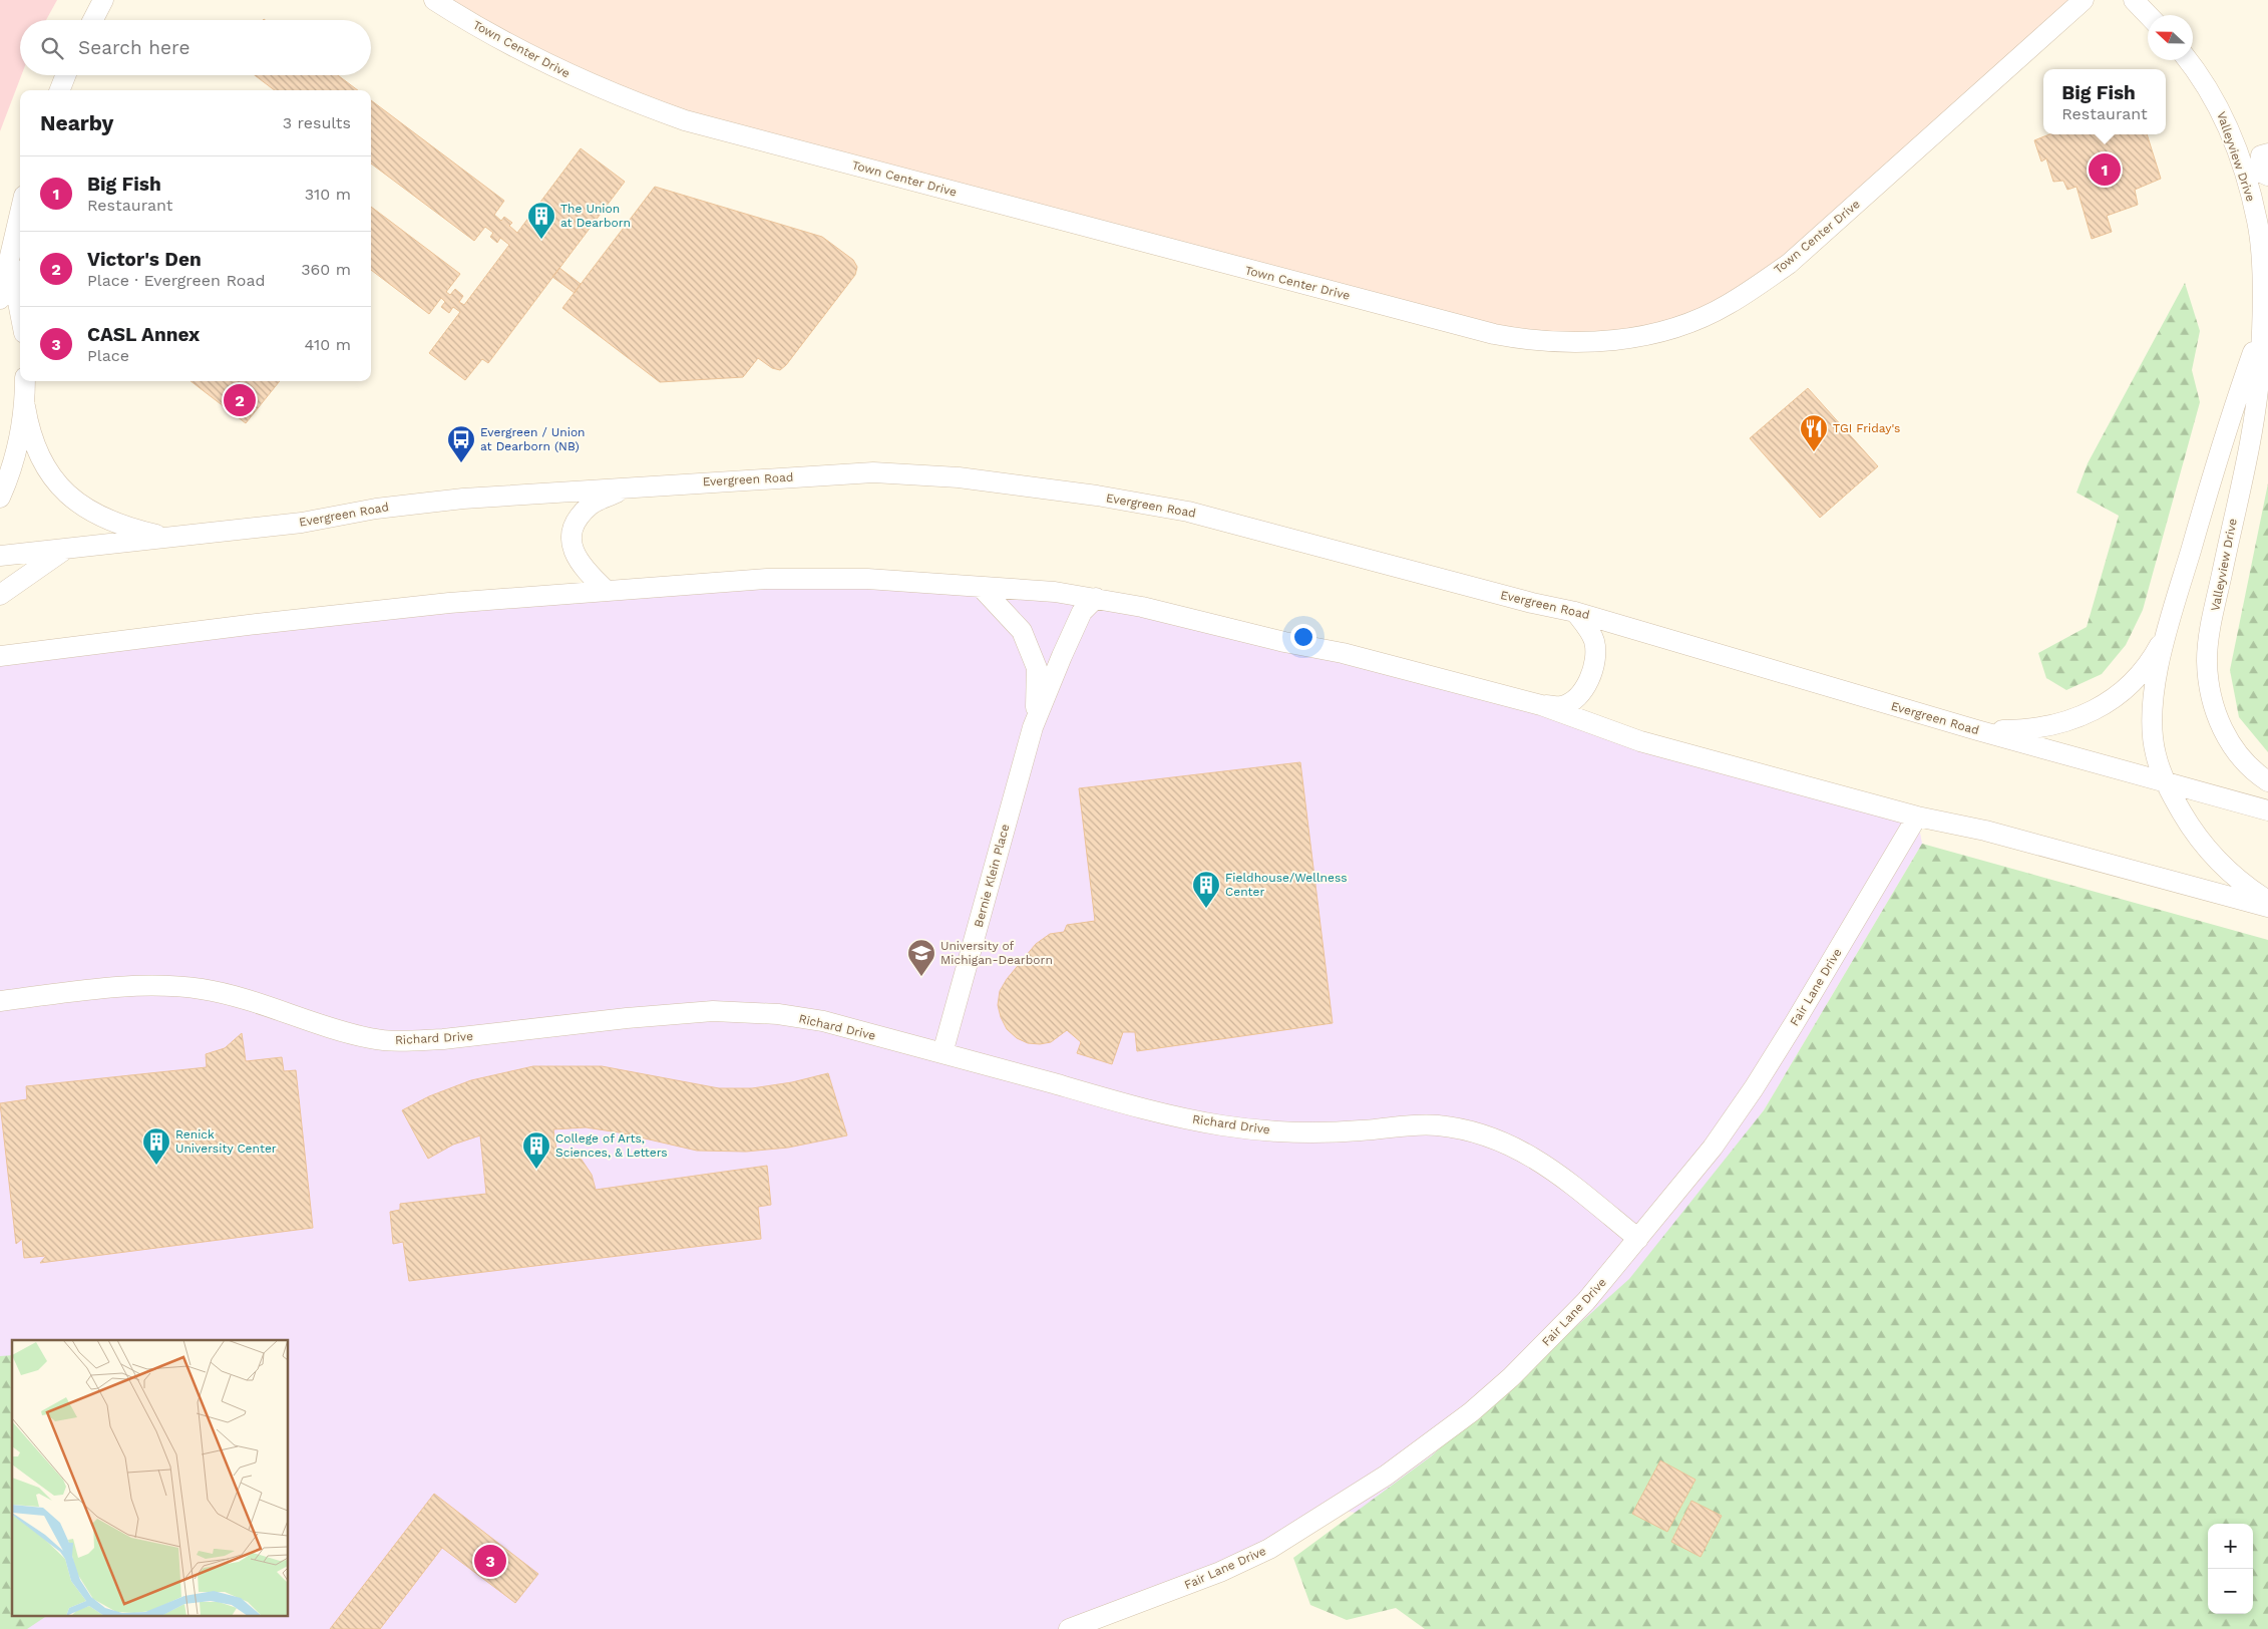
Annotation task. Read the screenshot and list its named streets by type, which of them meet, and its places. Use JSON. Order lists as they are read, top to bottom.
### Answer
{
  "streets": {
    "street": [
      "Town Center Drive",
      "Valleyview Drive",
      "Evergreen Road",
      "Bernie Klein Place",
      "Fair Lane Drive",
      "Richard Drive"
    ]
  },
  "crossings": [
    ["Valleyview Drive", "Evergreen Road"],
    ["Bernie Klein Place", "Richard Drive"],
    ["Fair Lane Drive", "Richard Drive"]
  ],
  "places": {
    "building": [
      "The Union at Dearborn",
      "Fieldhouse/Wellness Center",
      "Renick University Center",
      "College of Arts, Sciences, & Letters"
    ],
    "restaurant": ["TGI Friday's"],
    "bus stop": ["Evergreen / Union at Dearborn (NB)"],
    "school or university": ["University of Michigan-Dearborn"]
  },
  "north": "left",
  "page": {
    "search": "Search here",
    "popup": ["Big Fish", "Restaurant"],
    "heading": ["Nearby", "3 results"],
    "pins": ["1", "2", "3"],
    "list": [
      {
        "mark": "1",
        "name": "Big Fish",
        "note": "Restaurant",
        "value": "310 m"
      },
      {
        "mark": "2",
        "name": "Victor's Den",
        "note": "Place · Evergreen Road",
        "value": "360 m"
      },
      {
        "mark": "3",
        "name": "CASL Annex",
        "note": "Place",
        "value": "410 m"
      }
    ],
    "map_buttons": ["+", "−"]
  }
}
